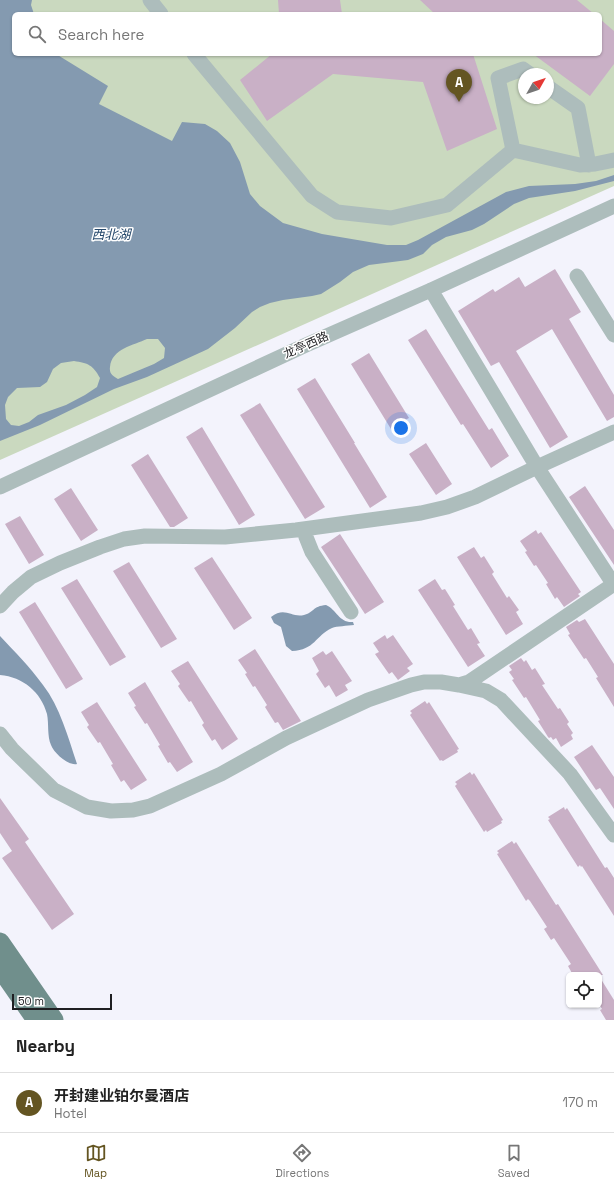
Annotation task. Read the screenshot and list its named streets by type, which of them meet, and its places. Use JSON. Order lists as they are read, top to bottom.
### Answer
{
  "streets": {
    "street": ["龙亭西路"]
  },
  "water": ["西北湖"],
  "scale_bar": "50 m",
  "north": "top right",
  "page": {
    "search": "Search here",
    "pins": "A",
    "scale": "50 m",
    "heading": "Nearby",
    "list": [
      {
        "mark": "A",
        "name": "开封建业铂尔曼酒店",
        "note": "Hotel",
        "value": "170 m"
      }
    ],
    "nav": ["Map", "Directions", "Saved"]
  }
}
